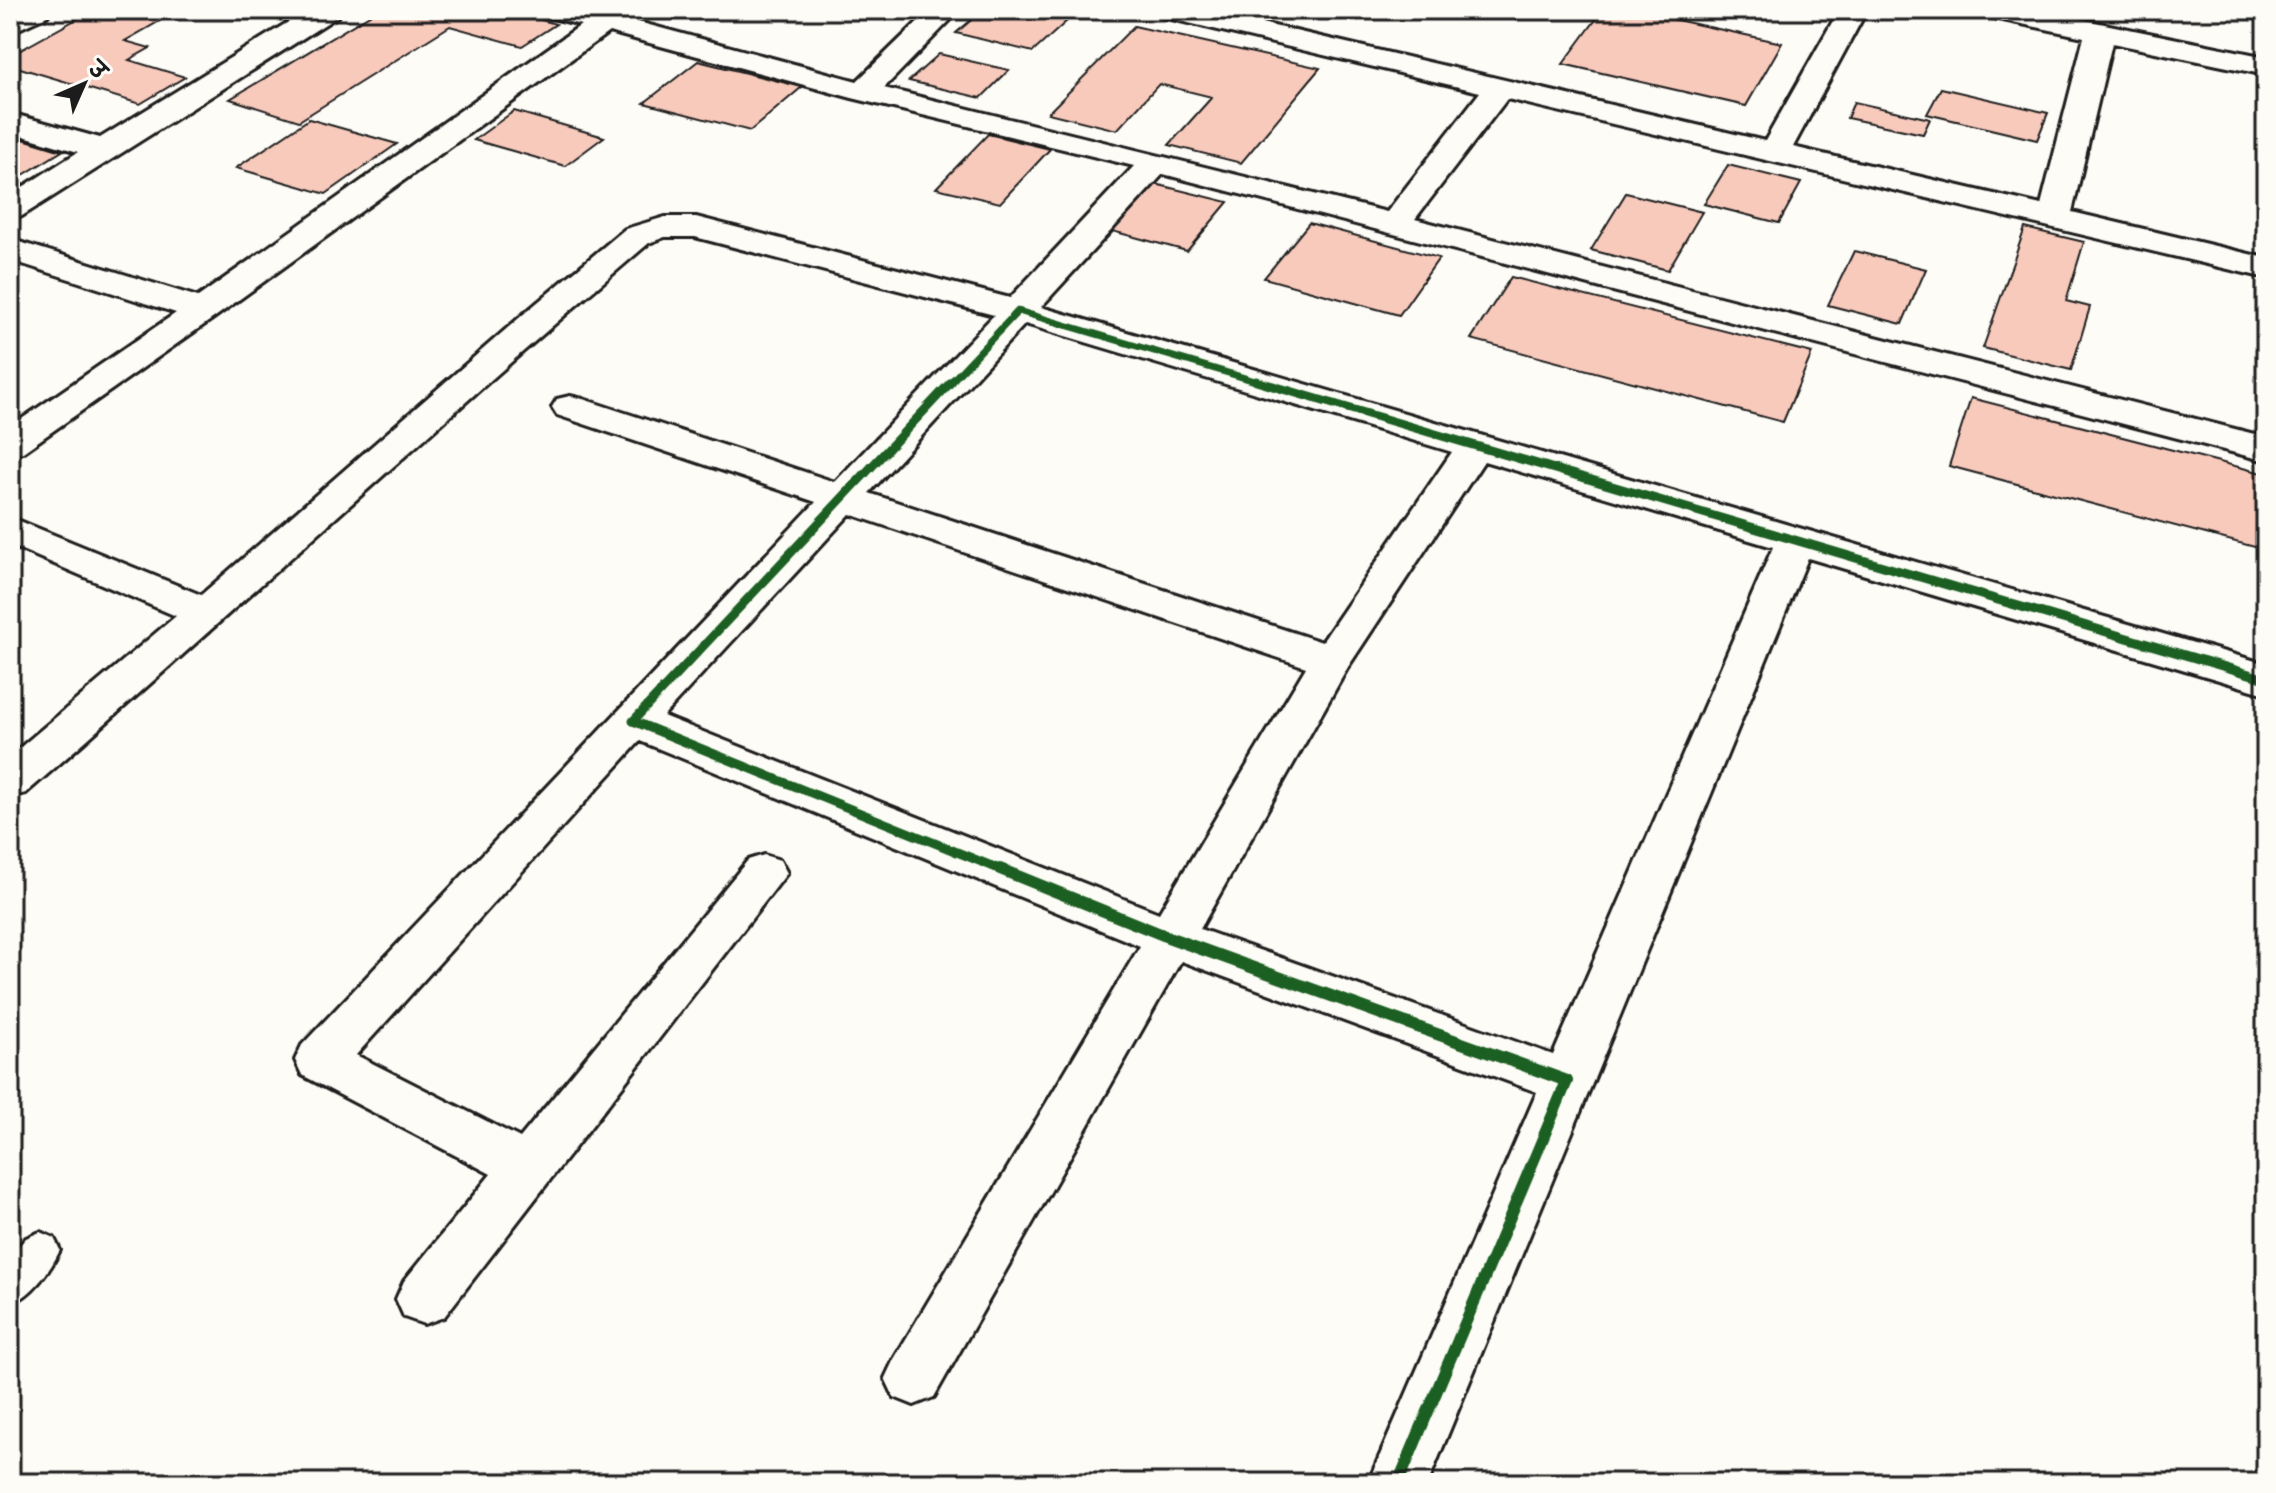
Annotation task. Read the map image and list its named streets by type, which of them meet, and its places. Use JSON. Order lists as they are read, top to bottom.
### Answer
{
  "north": "top right"
}
